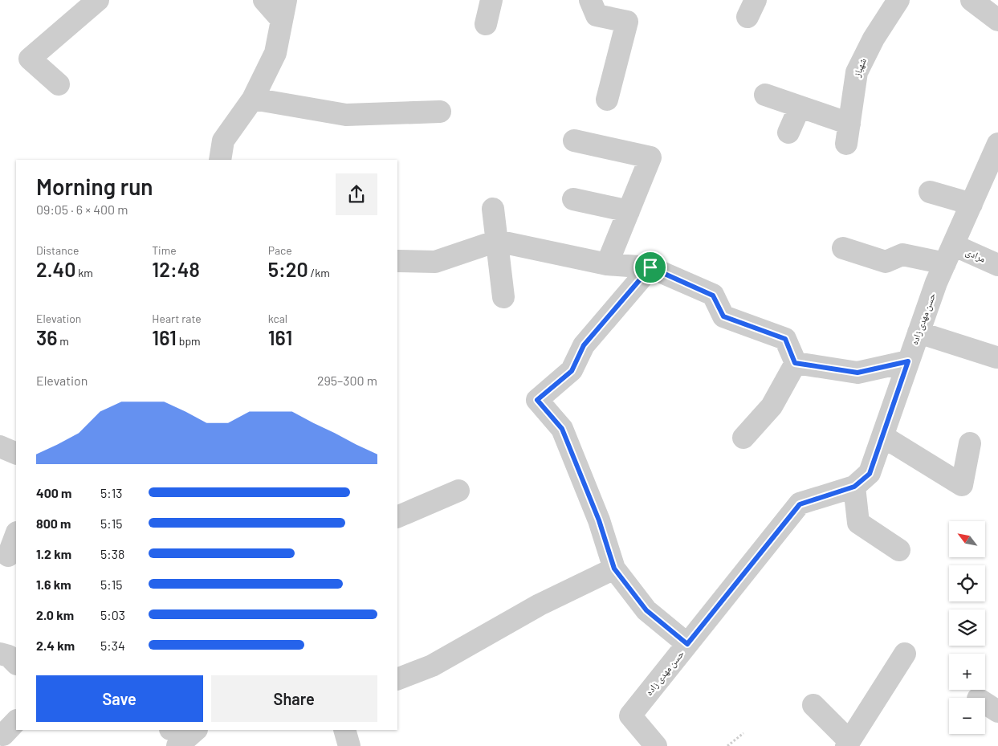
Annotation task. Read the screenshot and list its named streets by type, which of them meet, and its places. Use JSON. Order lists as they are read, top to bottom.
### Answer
{
  "streets": {
    "street": ["شهباز", "مرادی", "حسن مهدی زاده"]
  },
  "crossings": [
    ["مرادی", "حسن مهدی زاده"]
  ],
  "north": "top left",
  "page": {
    "heading": ["Morning run", "09:05 · 6 × 400 m"],
    "stats": [
      ["Distance", "2.40 km"],
      ["Time", "12:48"],
      ["Pace", "5:20 /km"],
      ["Elevation", "36 m"],
      ["Heart rate", "161 bpm"],
      ["kcal", "161"]
    ],
    "chart": ["Elevation", "295–300 m"],
    "list": [
      {
        "name": "400 m",
        "note": "5:13"
      },
      {
        "name": "800 m",
        "note": "5:15"
      },
      {
        "name": "1.2 km",
        "note": "5:38"
      },
      {
        "name": "1.6 km",
        "note": "5:15"
      },
      {
        "name": "2.0 km",
        "note": "5:03"
      },
      {
        "name": "2.4 km",
        "note": "5:34"
      }
    ],
    "map_buttons": ["+", "−"],
    "buttons": ["Save", "Share"]
  }
}
